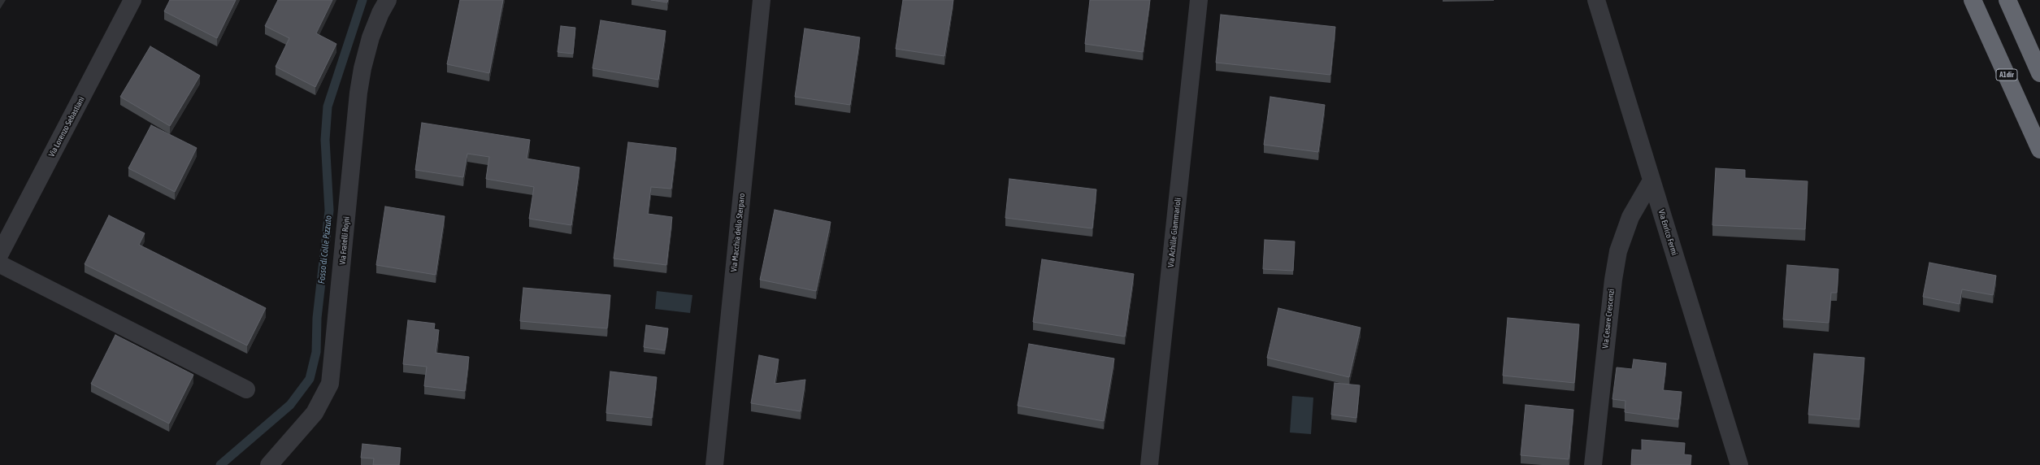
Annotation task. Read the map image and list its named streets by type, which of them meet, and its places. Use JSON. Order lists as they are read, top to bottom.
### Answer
{
  "streets": {
    "highway": ["A1dir"],
    "street": [
      "Via Lorenzo Sebastiani",
      "Via Macchia dello Sterparo",
      "Via Achille Giammarioli",
      "Via Enrico Fermi",
      "Via Fratelli Rojni",
      "Via Cesare Crescenzi"
    ]
  },
  "crossings": [
    ["Via Enrico Fermi", "Via Cesare Crescenzi"]
  ],
  "water": ["Fosso di Colle Pizzuto"]
}
